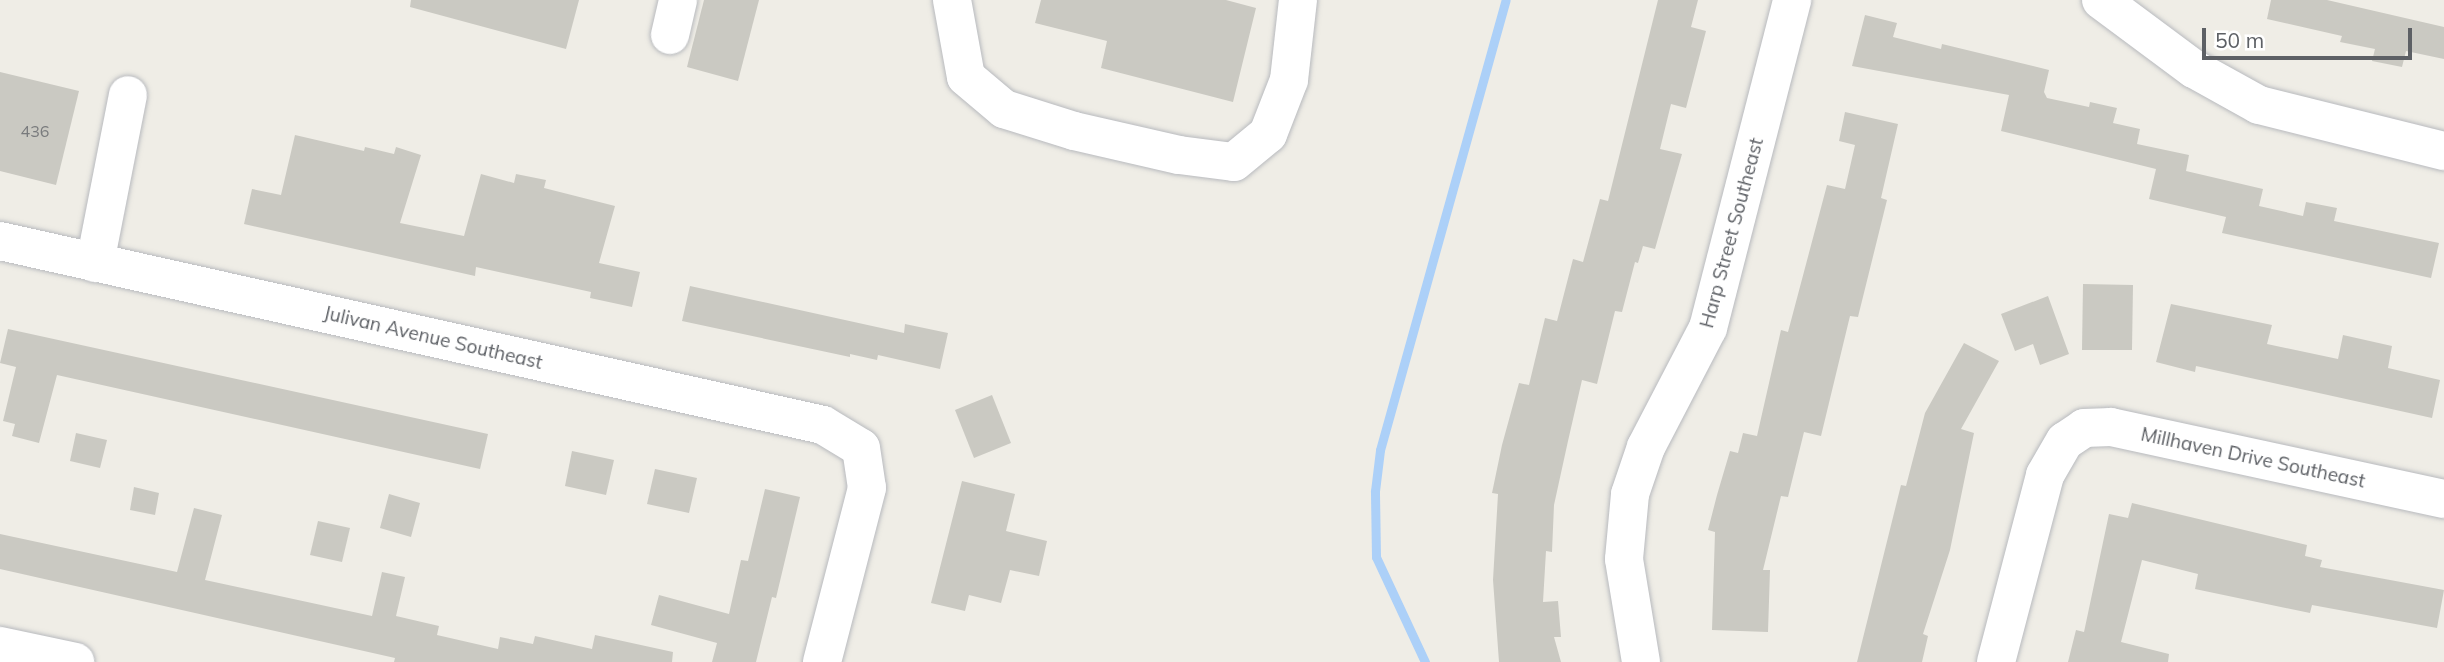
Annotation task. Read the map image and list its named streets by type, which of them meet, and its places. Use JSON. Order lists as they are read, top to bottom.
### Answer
{
  "streets": {
    "street": ["Harp Street Southeast", "Julivan Avenue Southeast", "Millhaven Drive Southeast"]
  },
  "house_numbers": ["436"],
  "scale_bar": "50 m"
}
